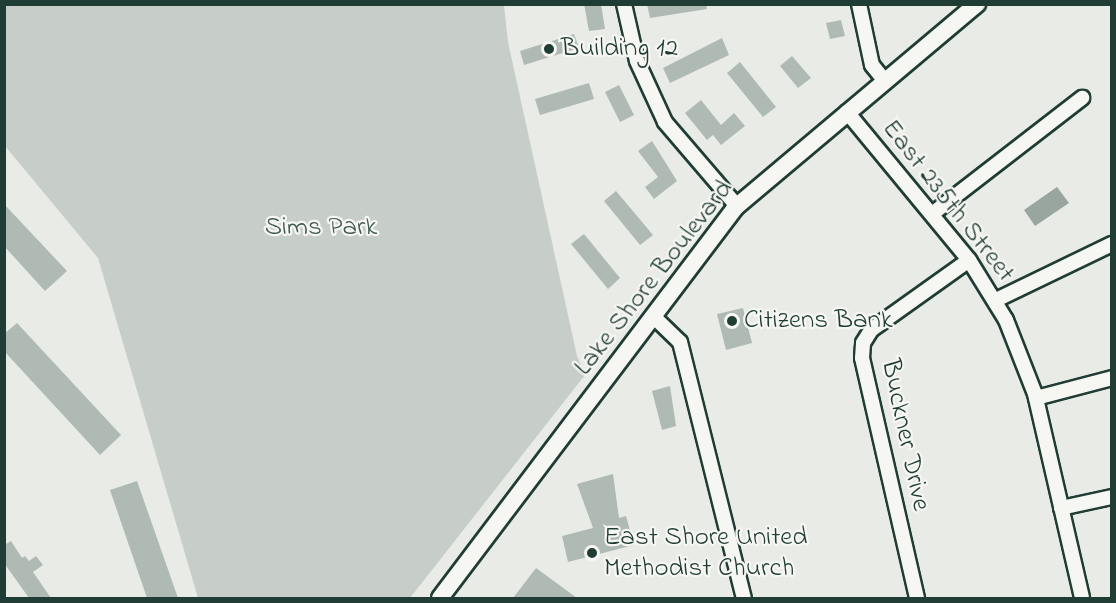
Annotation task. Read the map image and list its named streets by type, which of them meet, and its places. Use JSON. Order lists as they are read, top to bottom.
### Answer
{
  "streets": {
    "main road": ["Lake Shore Boulevard"],
    "street": ["East 235th Street", "Buckner Drive"]
  },
  "crossings": [
    ["East 235th Street", "Lake Shore Boulevard"],
    ["East 235th Street", "Buckner Drive"]
  ],
  "parks": ["Sims Park"],
  "places": ["Building 12", "Citizens Bank", "East Shore United Methodist Church"]
}
